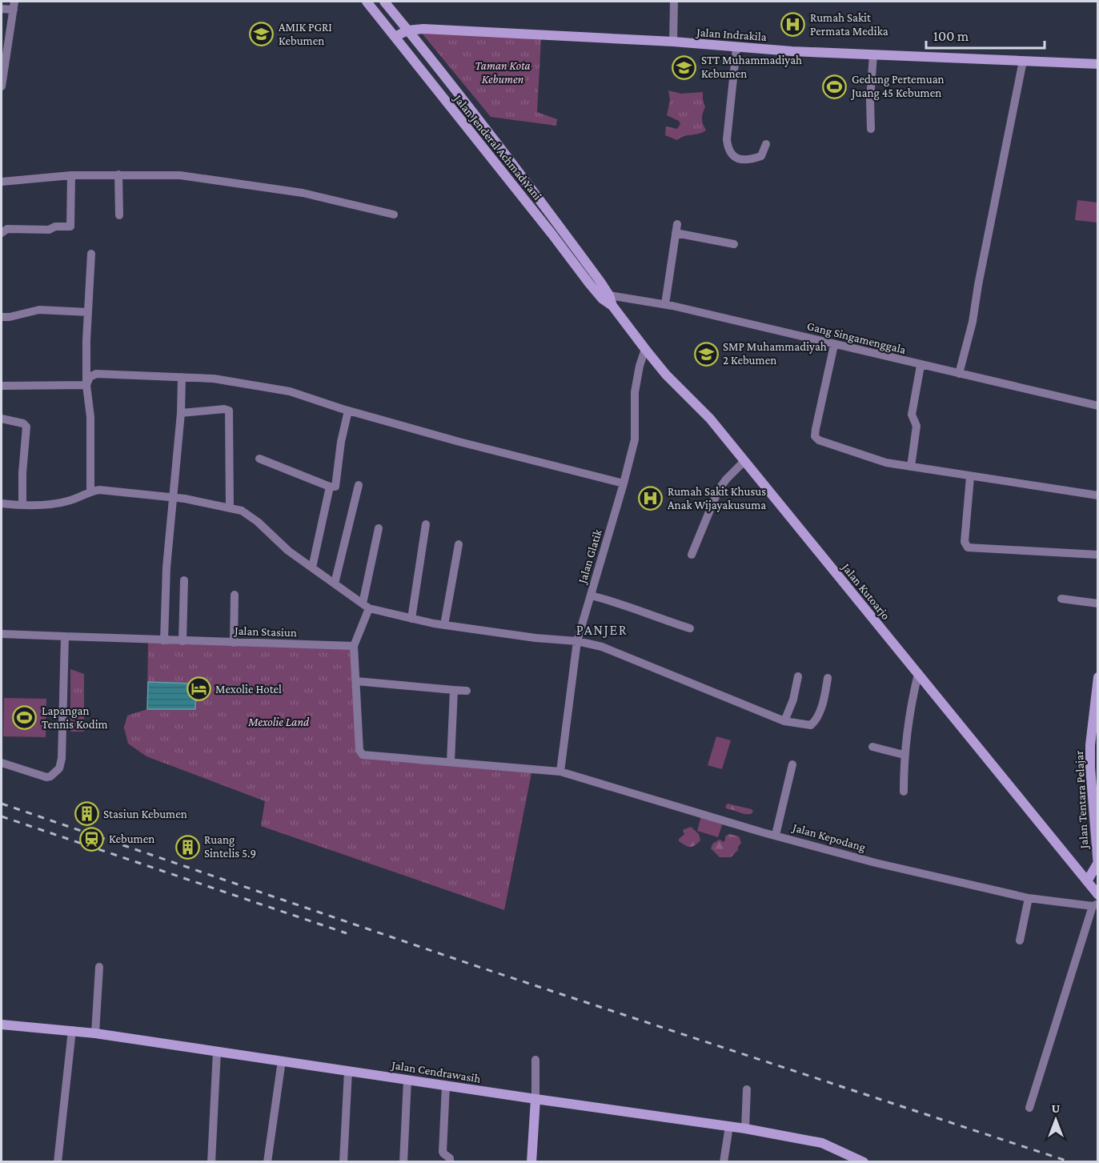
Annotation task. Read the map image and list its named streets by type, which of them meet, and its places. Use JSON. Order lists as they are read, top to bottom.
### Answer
{
  "streets": {
    "main road": [
      "Jalan Indrakila",
      "Jalan Jenderal Achmad Yani",
      "Jalan Kutoarjo",
      "Jalan Tentara Pelajar",
      "Jalan Cendrawasih"
    ],
    "street": [
      "Gang Singamenggala",
      "Jalan Glatik",
      "Jalan Stasiun",
      "Jalan Kepodang"
    ]
  },
  "crossings": [
    ["Jalan Indrakila", "Jalan Jenderal Achmad Yani"],
    ["Jalan Jenderal Achmad Yani", "Gang Singamenggala"],
    ["Jalan Jenderal Achmad Yani", "Jalan Kutoarjo"],
    ["Jalan Glatik", "Jalan Kutoarjo"],
    ["Jalan Glatik", "Jalan Kepodang"],
    ["Jalan Kutoarjo", "Jalan Kepodang"]
  ],
  "districts": ["PANJER"],
  "parks": ["Taman Kota Kebumen", "Mexolie Land"],
  "places": {
    "hospital": ["Rumah Sakit Permata Medika", "Rumah Sakit Khusus Anak Wijayakusuma"],
    "school or university": ["AMIK PGRI Kebumen", "STT Muhammadiyah Kebumen", "SMP Muhammadiyah 2 Kebumen"],
    "sports": ["Gedung Pertemuan Juang 45 Kebumen", "Lapangan Tennis Kodim"],
    "hotel": ["Mexolie Hotel"],
    "building": ["Stasiun Kebumen", "Ruang Sintelis 5.9"],
    "station": ["Kebumen"]
  },
  "scale_bar": "100 m",
  "north": "top"
}
